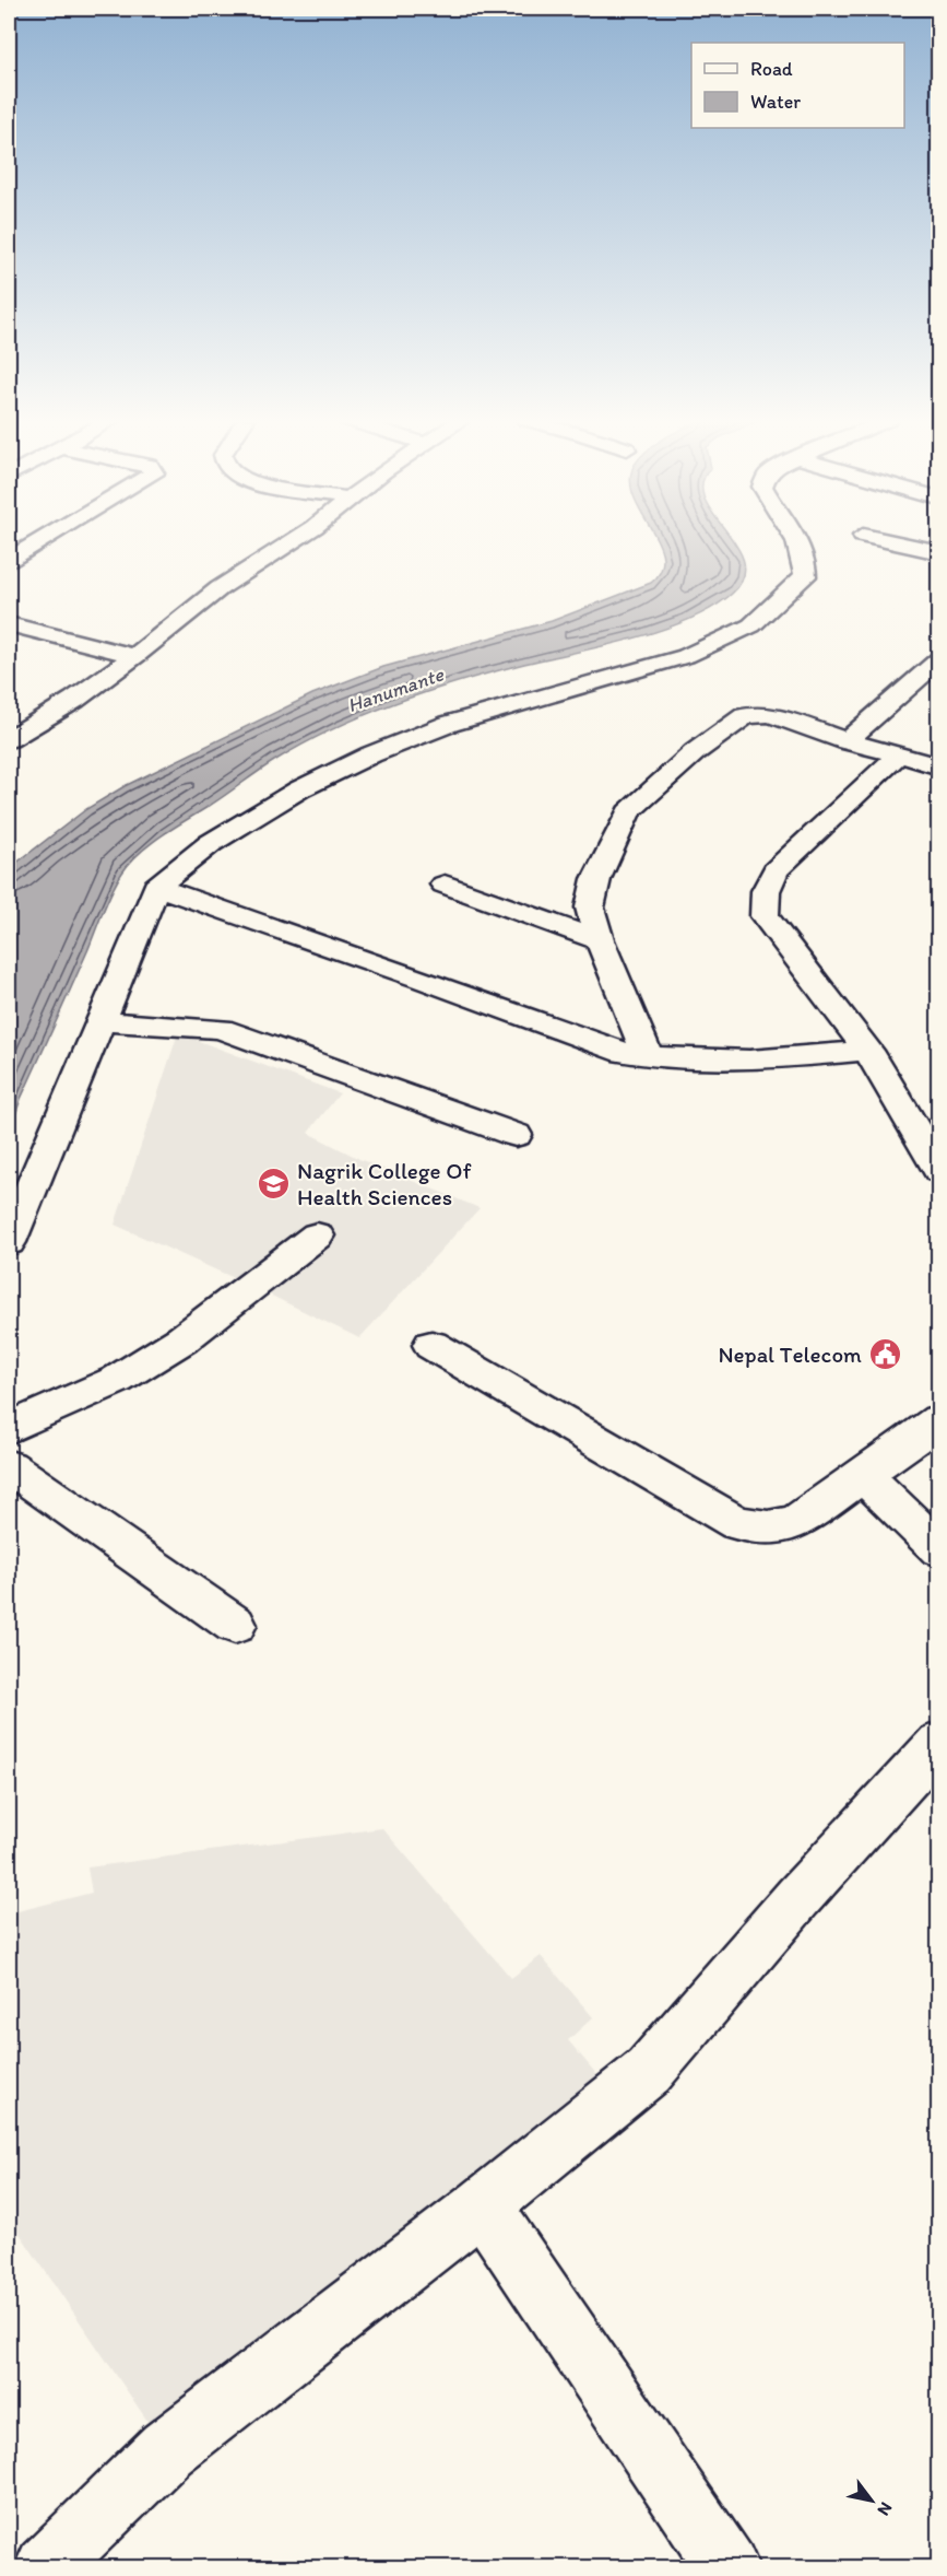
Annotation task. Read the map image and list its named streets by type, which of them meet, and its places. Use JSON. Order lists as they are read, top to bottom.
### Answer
{
  "water": ["Hanumante"],
  "places": {
    "school or university": ["Nagrik College Of Health Sciences"],
    "public building": ["Nepal Telecom"]
  },
  "legend": ["Road", "Water"],
  "north": "bottom right"
}
